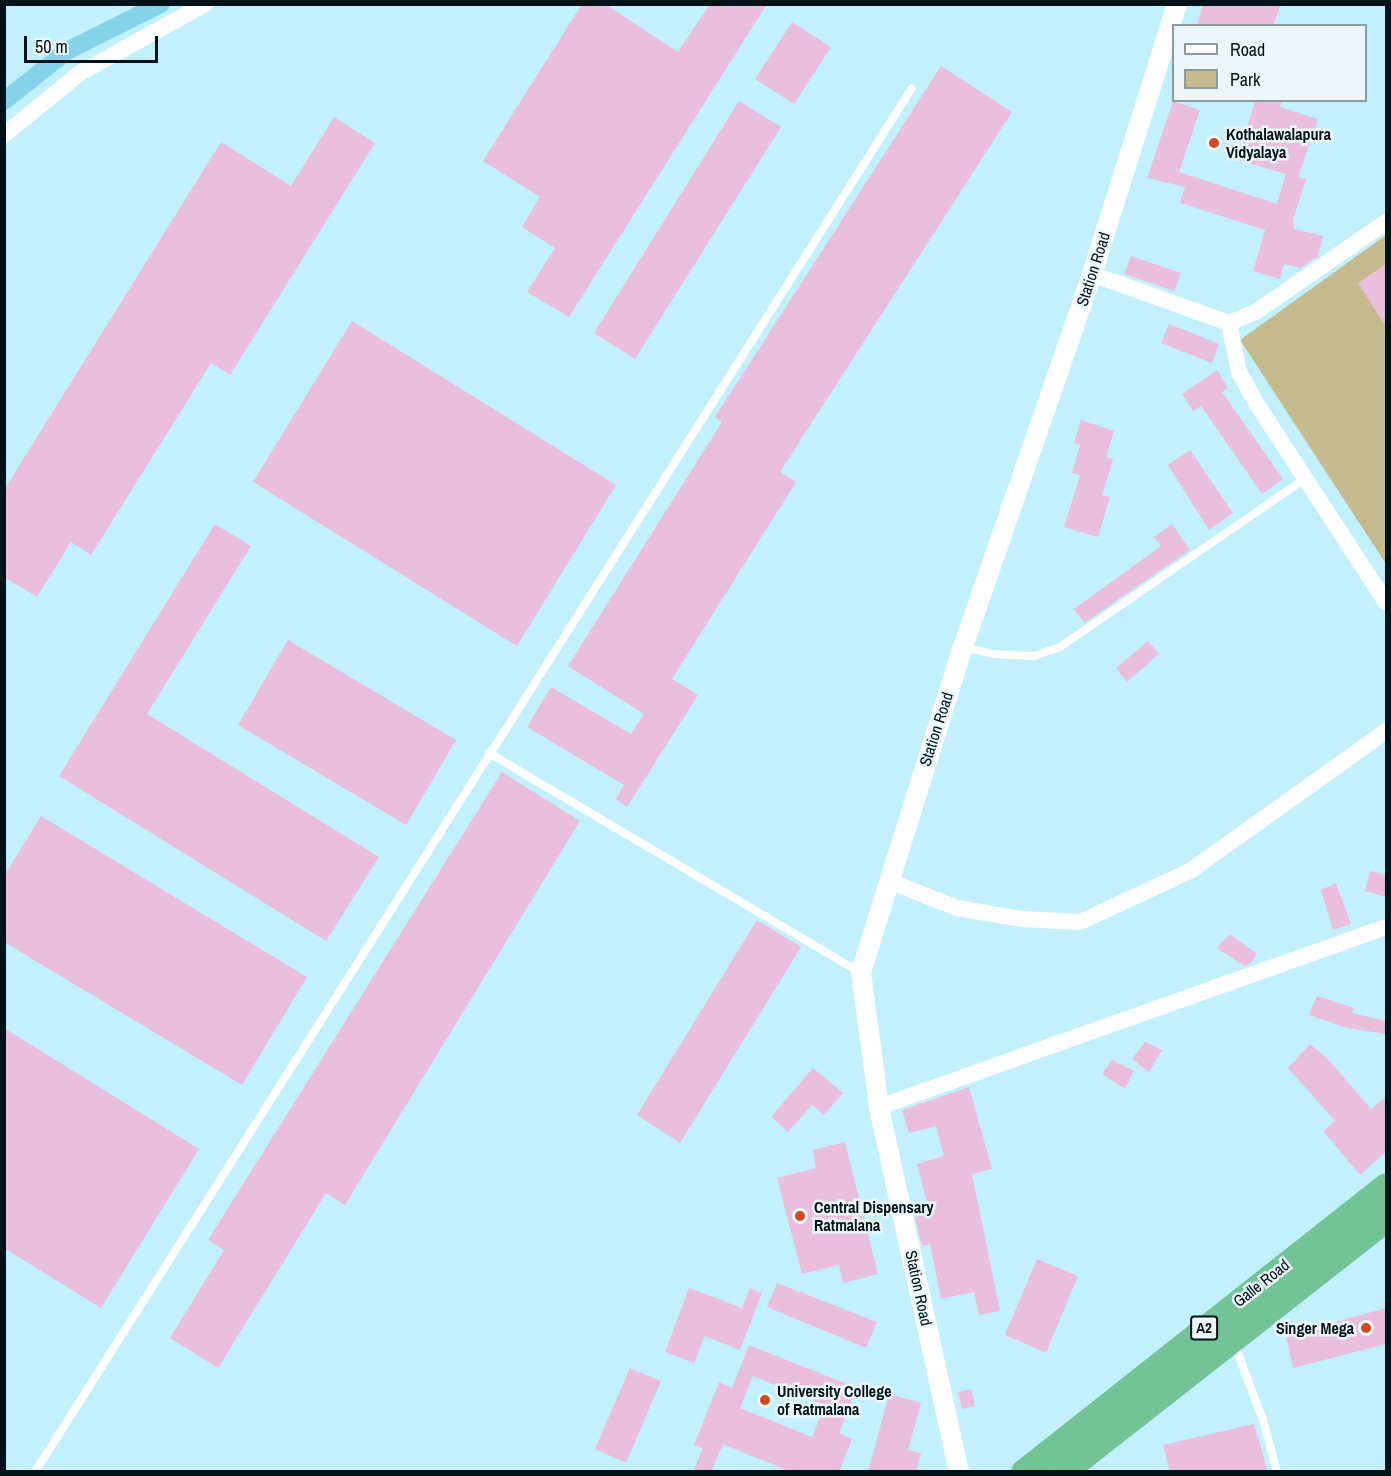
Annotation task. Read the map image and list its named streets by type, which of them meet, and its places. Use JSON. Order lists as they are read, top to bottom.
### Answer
{
  "streets": {
    "highway": ["Galle Road", "A2"],
    "street": ["Station Road"]
  },
  "places": [
    "Kothalawalapura Vidyalaya",
    "Central Dispensary Ratmalana",
    "Singer Mega",
    "University College of Ratmalana"
  ],
  "legend": ["Road", "Park"],
  "scale_bar": "50 m"
}
